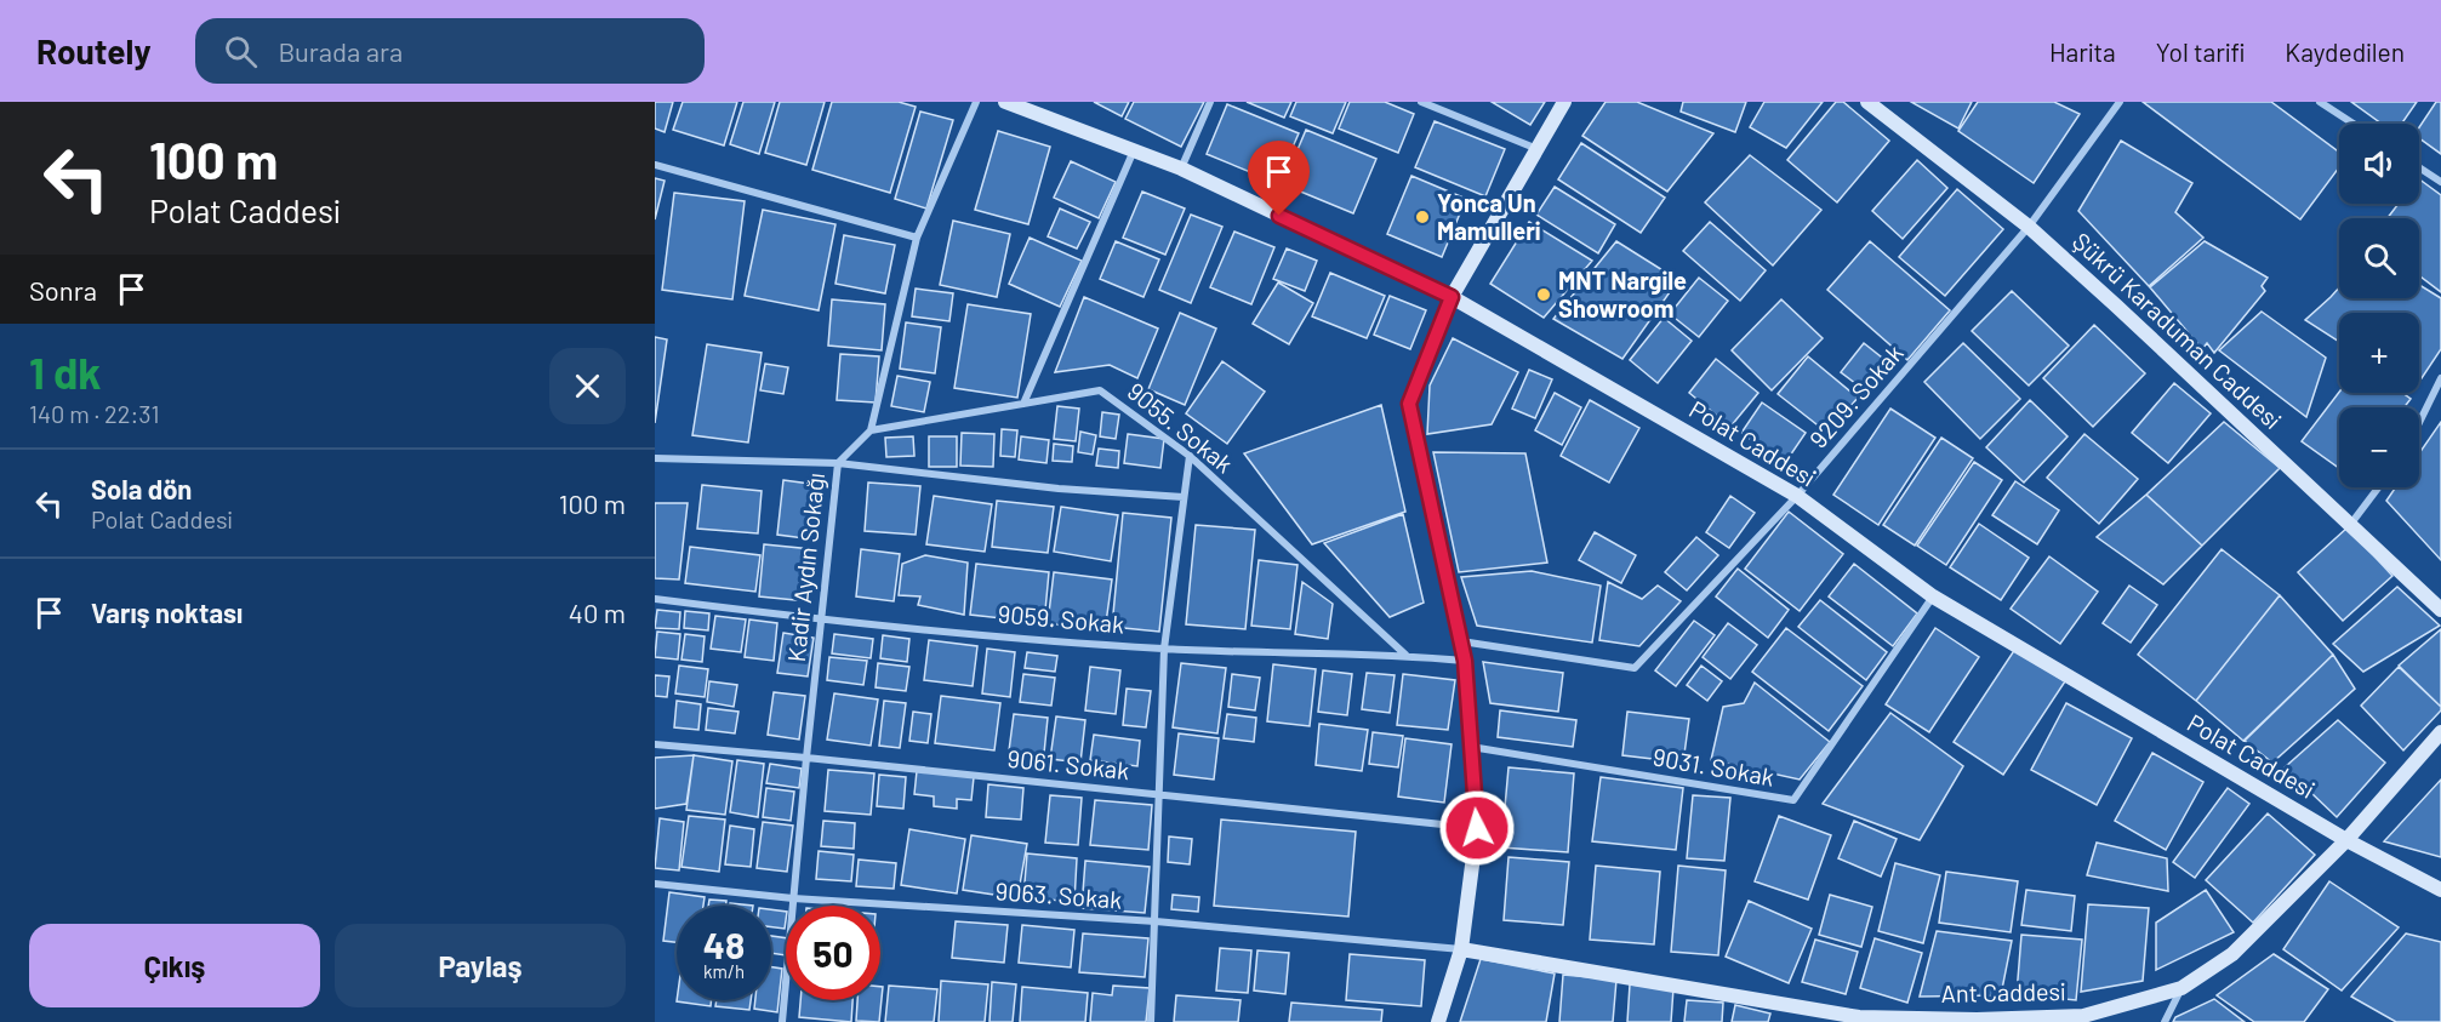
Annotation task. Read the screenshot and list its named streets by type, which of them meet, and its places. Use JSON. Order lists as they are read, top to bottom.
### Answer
{
  "streets": {
    "main road": ["Şükrü Karaduman Caddesi", "Polat Caddesi", "Ant Caddesi"],
    "street": [
      "9209. Sokak",
      "9055. Sokak",
      "Kadir Aydın Sokağı",
      "9059. Sokak",
      "9061. Sokak",
      "9031. Sokak",
      "9063. Sokak"
    ]
  },
  "crossings": [
    ["Şükrü Karaduman Caddesi", "9209. Sokak"],
    ["9209. Sokak", "Polat Caddesi"],
    ["9055. Sokak", "Kadir Aydın Sokağı"],
    ["9055. Sokak", "9059. Sokak"],
    ["Polat Caddesi", "9031. Sokak"],
    ["Polat Caddesi", "Ant Caddesi"],
    ["Kadir Aydın Sokağı", "9059. Sokak"],
    ["Kadir Aydın Sokağı", "9061. Sokak"],
    ["Kadir Aydın Sokağı", "9063. Sokak"],
    ["9063. Sokak", "Ant Caddesi"]
  ],
  "places": ["Yonca Un Mamulleri", "MNT Nargile Showroom"],
  "page": {
    "header": "Routely",
    "search": "Burada ara",
    "nav": ["Harita", "Yol tarifi", "Kaydedilen"],
    "turn": ["100 m", "Polat Caddesi"],
    "map_buttons": ["+", "−"],
    "then": "Sonra",
    "heading": ["1 dk", "140 m · 22:31"],
    "list": [
      {
        "name": "Sola dön",
        "note": "Polat Caddesi",
        "value": "100 m"
      },
      {
        "name": "Varış noktası",
        "value": "40 m"
      }
    ],
    "speed": "48 km/h",
    "limit": "50",
    "buttons": ["Çıkış", "Paylaş"]
  }
}
